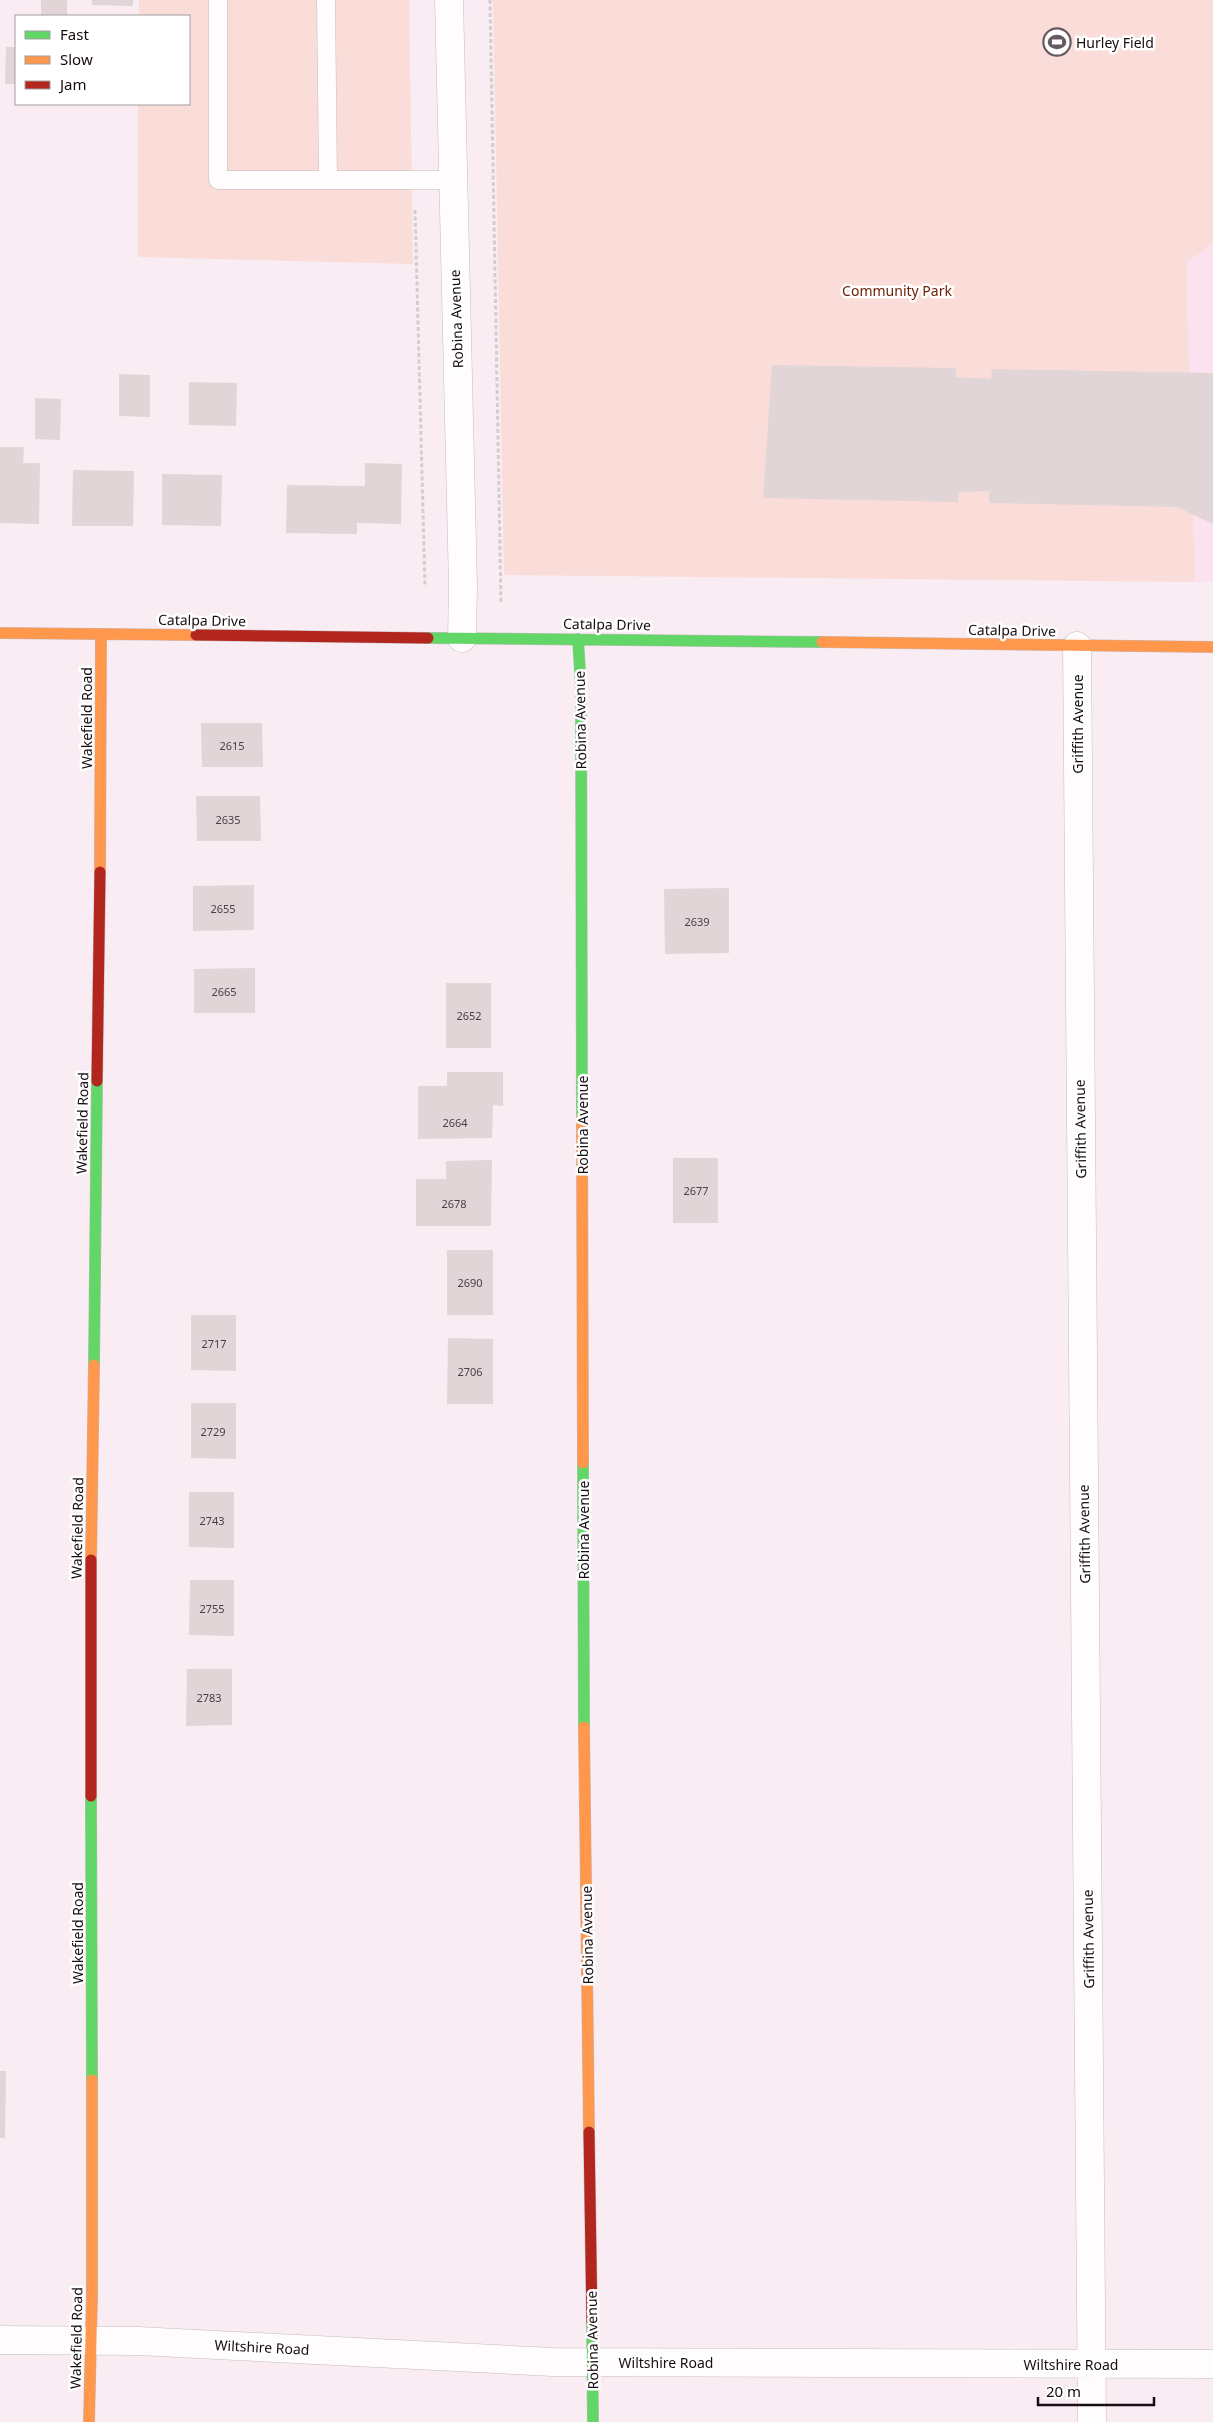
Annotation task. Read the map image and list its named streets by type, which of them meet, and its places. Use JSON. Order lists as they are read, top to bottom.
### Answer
{
  "streets": {
    "street": [
      "Robina Avenue",
      "Catalpa Drive",
      "Wakefield Road",
      "Griffith Avenue",
      "Wiltshire Road"
    ]
  },
  "crossings": [
    ["Robina Avenue", "Catalpa Drive"],
    ["Robina Avenue", "Wiltshire Road"],
    ["Catalpa Drive", "Wakefield Road"],
    ["Catalpa Drive", "Griffith Avenue"],
    ["Wakefield Road", "Wiltshire Road"],
    ["Griffith Avenue", "Wiltshire Road"]
  ],
  "parks": ["Community Park"],
  "places": {
    "sports": ["Hurley Field"]
  },
  "house_numbers": [
    "2615",
    "2635",
    "2655",
    "2639",
    "2665",
    "2652",
    "2664",
    "2677",
    "2678",
    "2690",
    "2717",
    "2706",
    "2729",
    "2743",
    "2755",
    "2783"
  ],
  "legend": ["Fast", "Slow", "Jam"],
  "scale_bar": "20 m"
}
